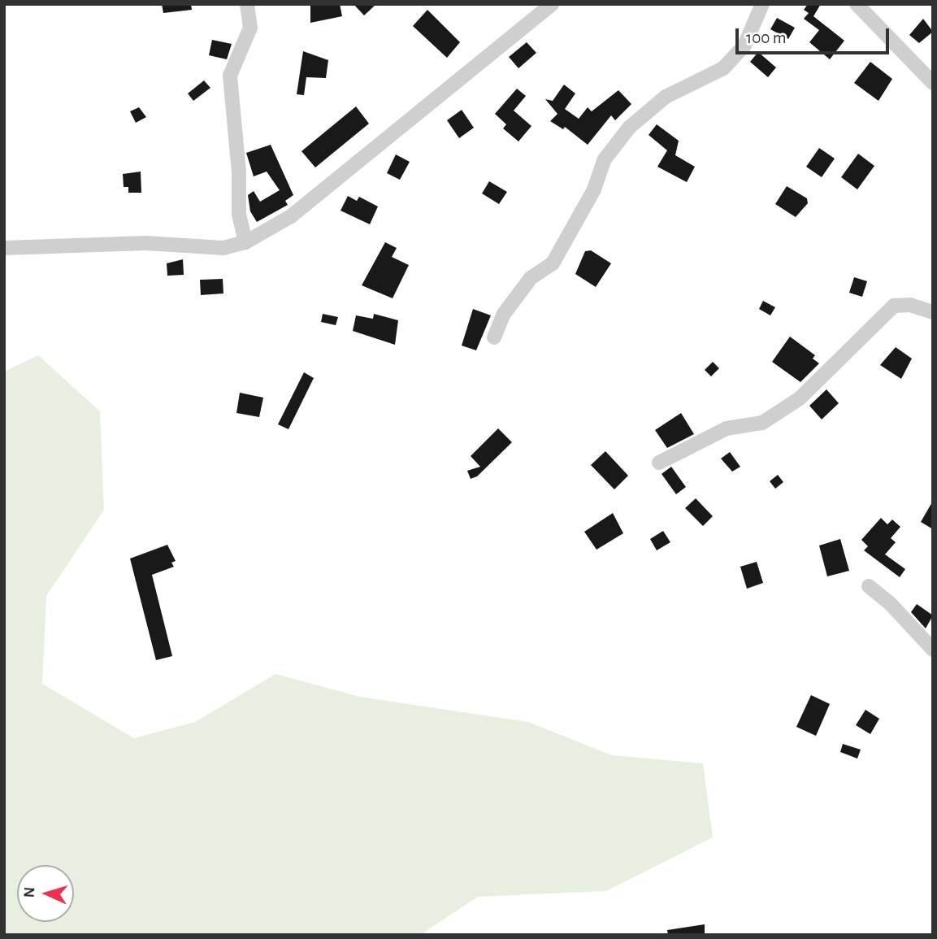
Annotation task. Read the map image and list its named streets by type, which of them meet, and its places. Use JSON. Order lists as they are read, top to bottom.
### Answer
{
  "scale_bar": "100 m",
  "north": "left"
}
